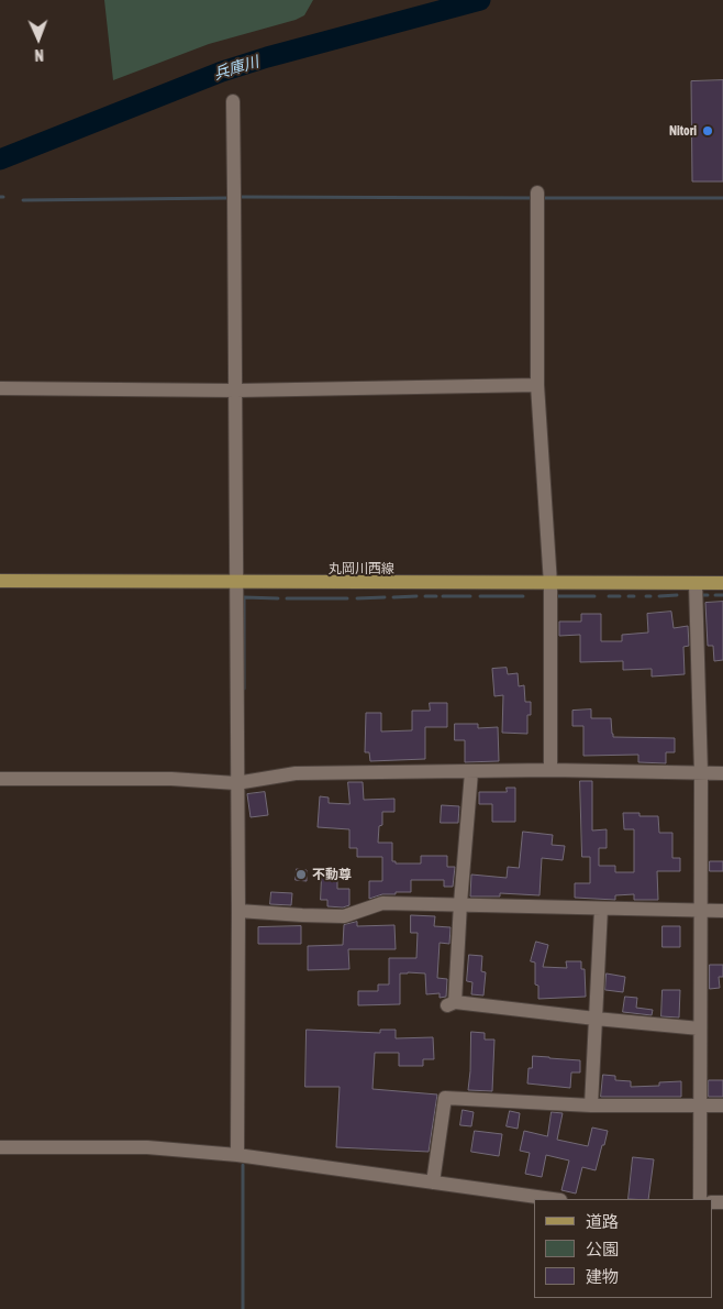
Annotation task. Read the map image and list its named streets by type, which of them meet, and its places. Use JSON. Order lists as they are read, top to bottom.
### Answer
{
  "streets": {
    "main road": ["丸岡川西線"]
  },
  "water": ["兵庫川"],
  "places": ["Nitori", "不動尊"],
  "legend": ["道路", "公園", "建物"],
  "north": "bottom"
}
